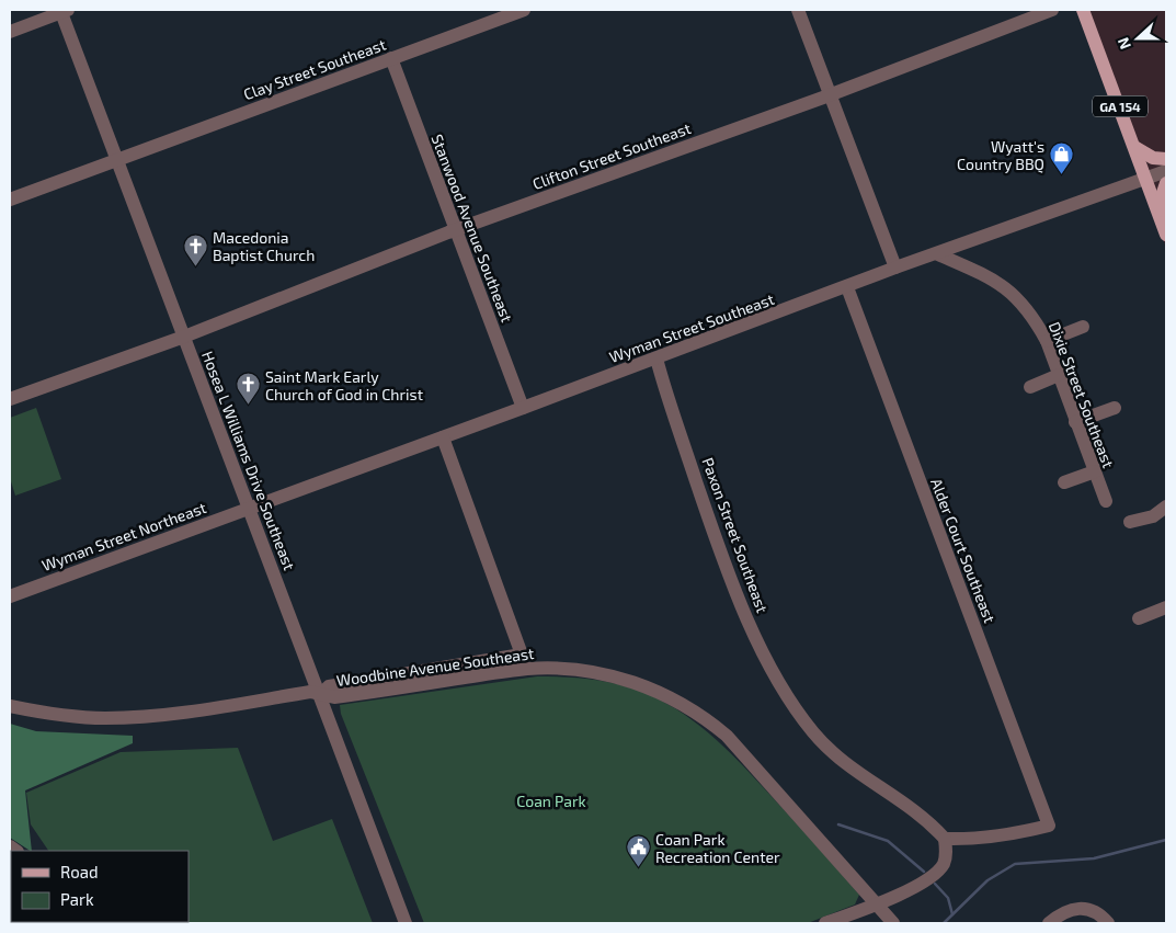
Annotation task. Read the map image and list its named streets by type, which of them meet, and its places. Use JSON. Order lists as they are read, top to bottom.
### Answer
{
  "streets": {
    "main road": ["GA 154"],
    "street": [
      "Clay Street Southeast",
      "Clifton Street Southeast",
      "Stanwood Avenue Southeast",
      "Wyman Street Southeast",
      "Dixie Street Southeast",
      "Hosea L Williams Drive Southeast",
      "Paxon Street Southeast",
      "Wyman Street Northeast",
      "Alder Court Southeast",
      "Woodbine Avenue Southeast"
    ]
  },
  "crossings": [
    ["Clay Street Southeast", "Stanwood Avenue Southeast"],
    ["Clay Street Southeast", "Hosea L Williams Drive Southeast"],
    ["GA 154", "Wyman Street Southeast"],
    ["Clifton Street Southeast", "Stanwood Avenue Southeast"],
    ["Clifton Street Southeast", "Hosea L Williams Drive Southeast"],
    ["Stanwood Avenue Southeast", "Wyman Street Southeast"],
    ["Wyman Street Southeast", "Dixie Street Southeast"],
    ["Wyman Street Southeast", "Hosea L Williams Drive Southeast"],
    ["Wyman Street Southeast", "Paxon Street Southeast"],
    ["Wyman Street Southeast", "Wyman Street Northeast"],
    ["Wyman Street Southeast", "Alder Court Southeast"],
    ["Wyman Street Southeast", "Woodbine Avenue Southeast"],
    ["Hosea L Williams Drive Southeast", "Wyman Street Northeast"],
    ["Hosea L Williams Drive Southeast", "Woodbine Avenue Southeast"],
    ["Paxon Street Southeast", "Alder Court Southeast"]
  ],
  "parks": ["Coan Park"],
  "places": {
    "shop": ["Wyatt's Country BBQ"],
    "church": ["Macedonia Baptist Church", "Saint Mark Early Church of God in Christ"],
    "public building": ["Coan Park Recreation Center"]
  },
  "legend": ["Road", "Park"],
  "north": "left"
}
